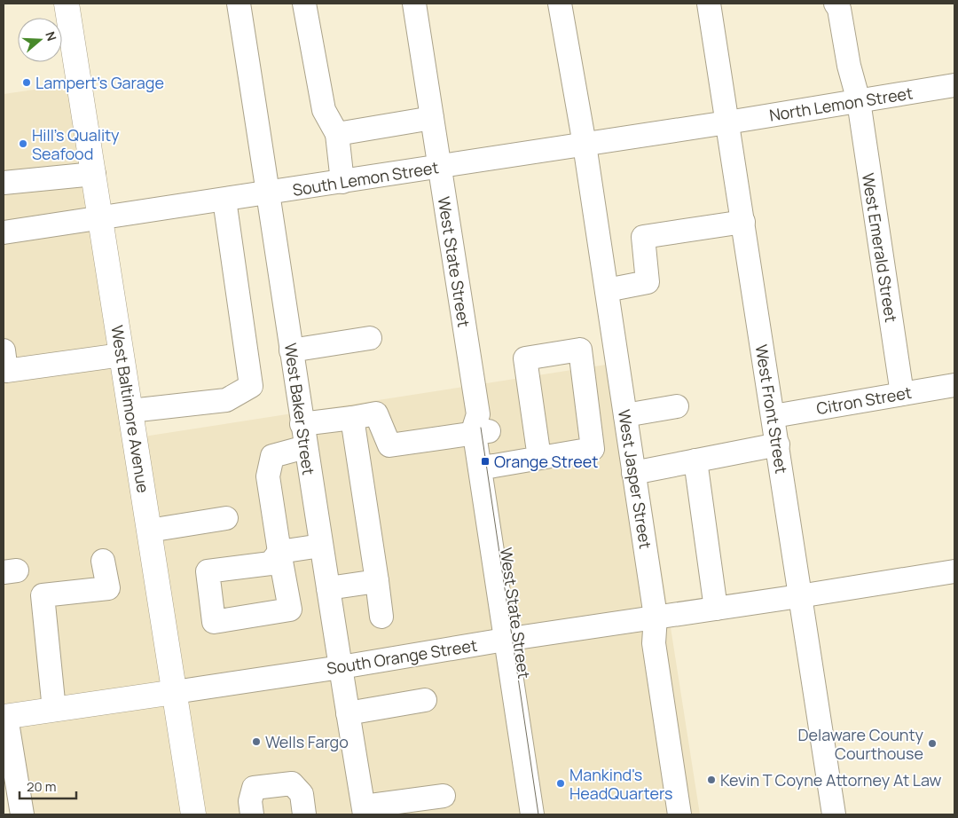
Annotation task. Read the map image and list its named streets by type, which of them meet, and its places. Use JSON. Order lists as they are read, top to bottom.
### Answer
{
  "streets": {
    "main road": ["West Baltimore Avenue", "South Orange Street"],
    "street": [
      "North Lemon Street",
      "South Lemon Street",
      "West Emerald Street",
      "West State Street",
      "Citron Street",
      "West Baker Street",
      "West Front Street",
      "West Jasper Street"
    ]
  },
  "crossings": [
    ["North Lemon Street", "South Lemon Street"],
    ["North Lemon Street", "West Emerald Street"],
    ["North Lemon Street", "West Front Street"],
    ["South Lemon Street", "West State Street"],
    ["South Lemon Street", "West Baltimore Avenue"],
    ["South Lemon Street", "West Baker Street"],
    ["South Lemon Street", "West Front Street"],
    ["South Lemon Street", "West Jasper Street"],
    ["West Emerald Street", "Citron Street"],
    ["West State Street", "South Orange Street"],
    ["Citron Street", "West Front Street"],
    ["West Baltimore Avenue", "South Orange Street"],
    ["West Baker Street", "South Orange Street"],
    ["West Front Street", "South Orange Street"],
    ["West Jasper Street", "South Orange Street"]
  ],
  "places": {
    "other": [
      "Lampert's Garage",
      "Hill's Quality Seafood",
      "Wells Fargo",
      "Delaware County Courthouse",
      "Kevin T Coyne Attorney At Law",
      "Mankind's HeadQuarters"
    ],
    "transit": ["Orange Street"]
  },
  "scale_bar": "20 m",
  "north": "right"
}
